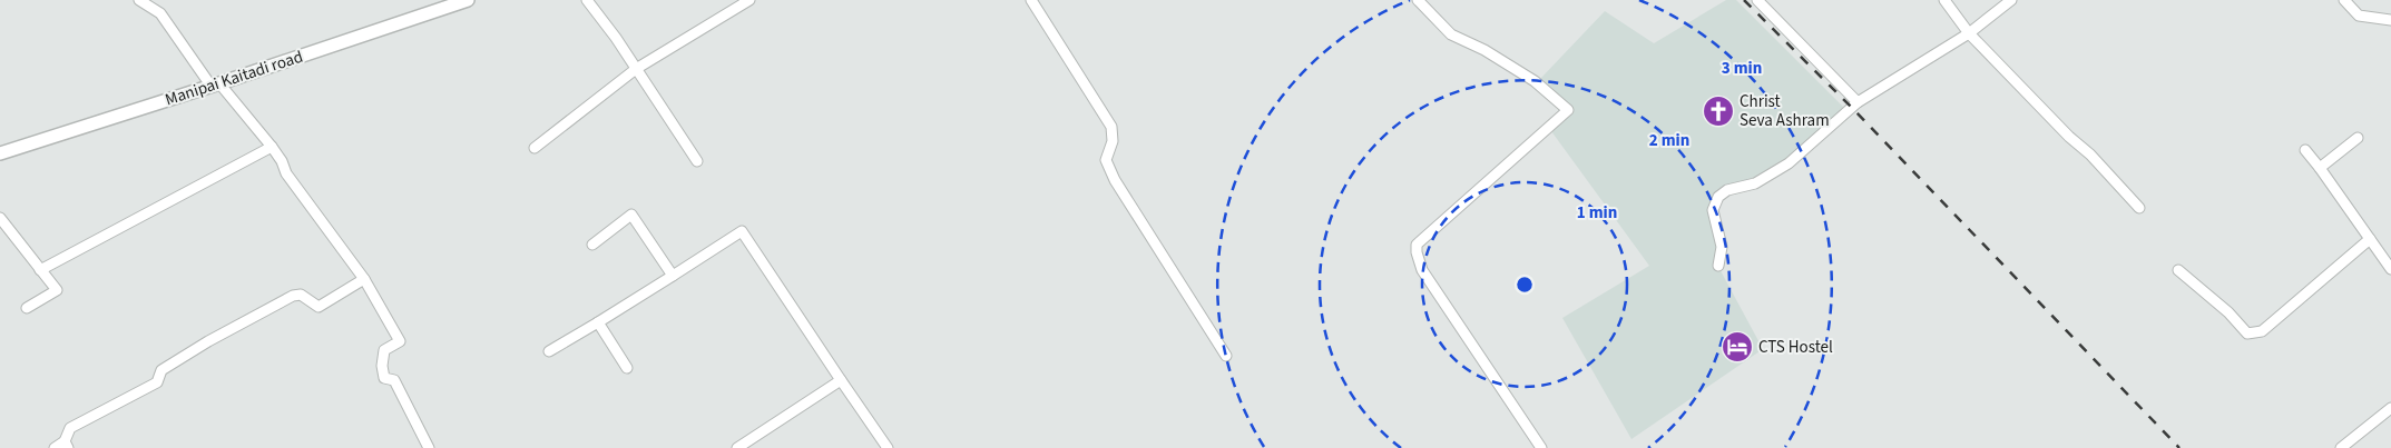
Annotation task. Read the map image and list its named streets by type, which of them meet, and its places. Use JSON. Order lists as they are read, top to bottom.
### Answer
{
  "streets": {
    "main road": ["Manipai Kaitadi road"]
  },
  "places": {
    "church": ["Christ Seva Ashram"],
    "hotel": ["CTS Hostel"]
  },
  "rings": ["3 min", "2 min", "1 min"]
}
